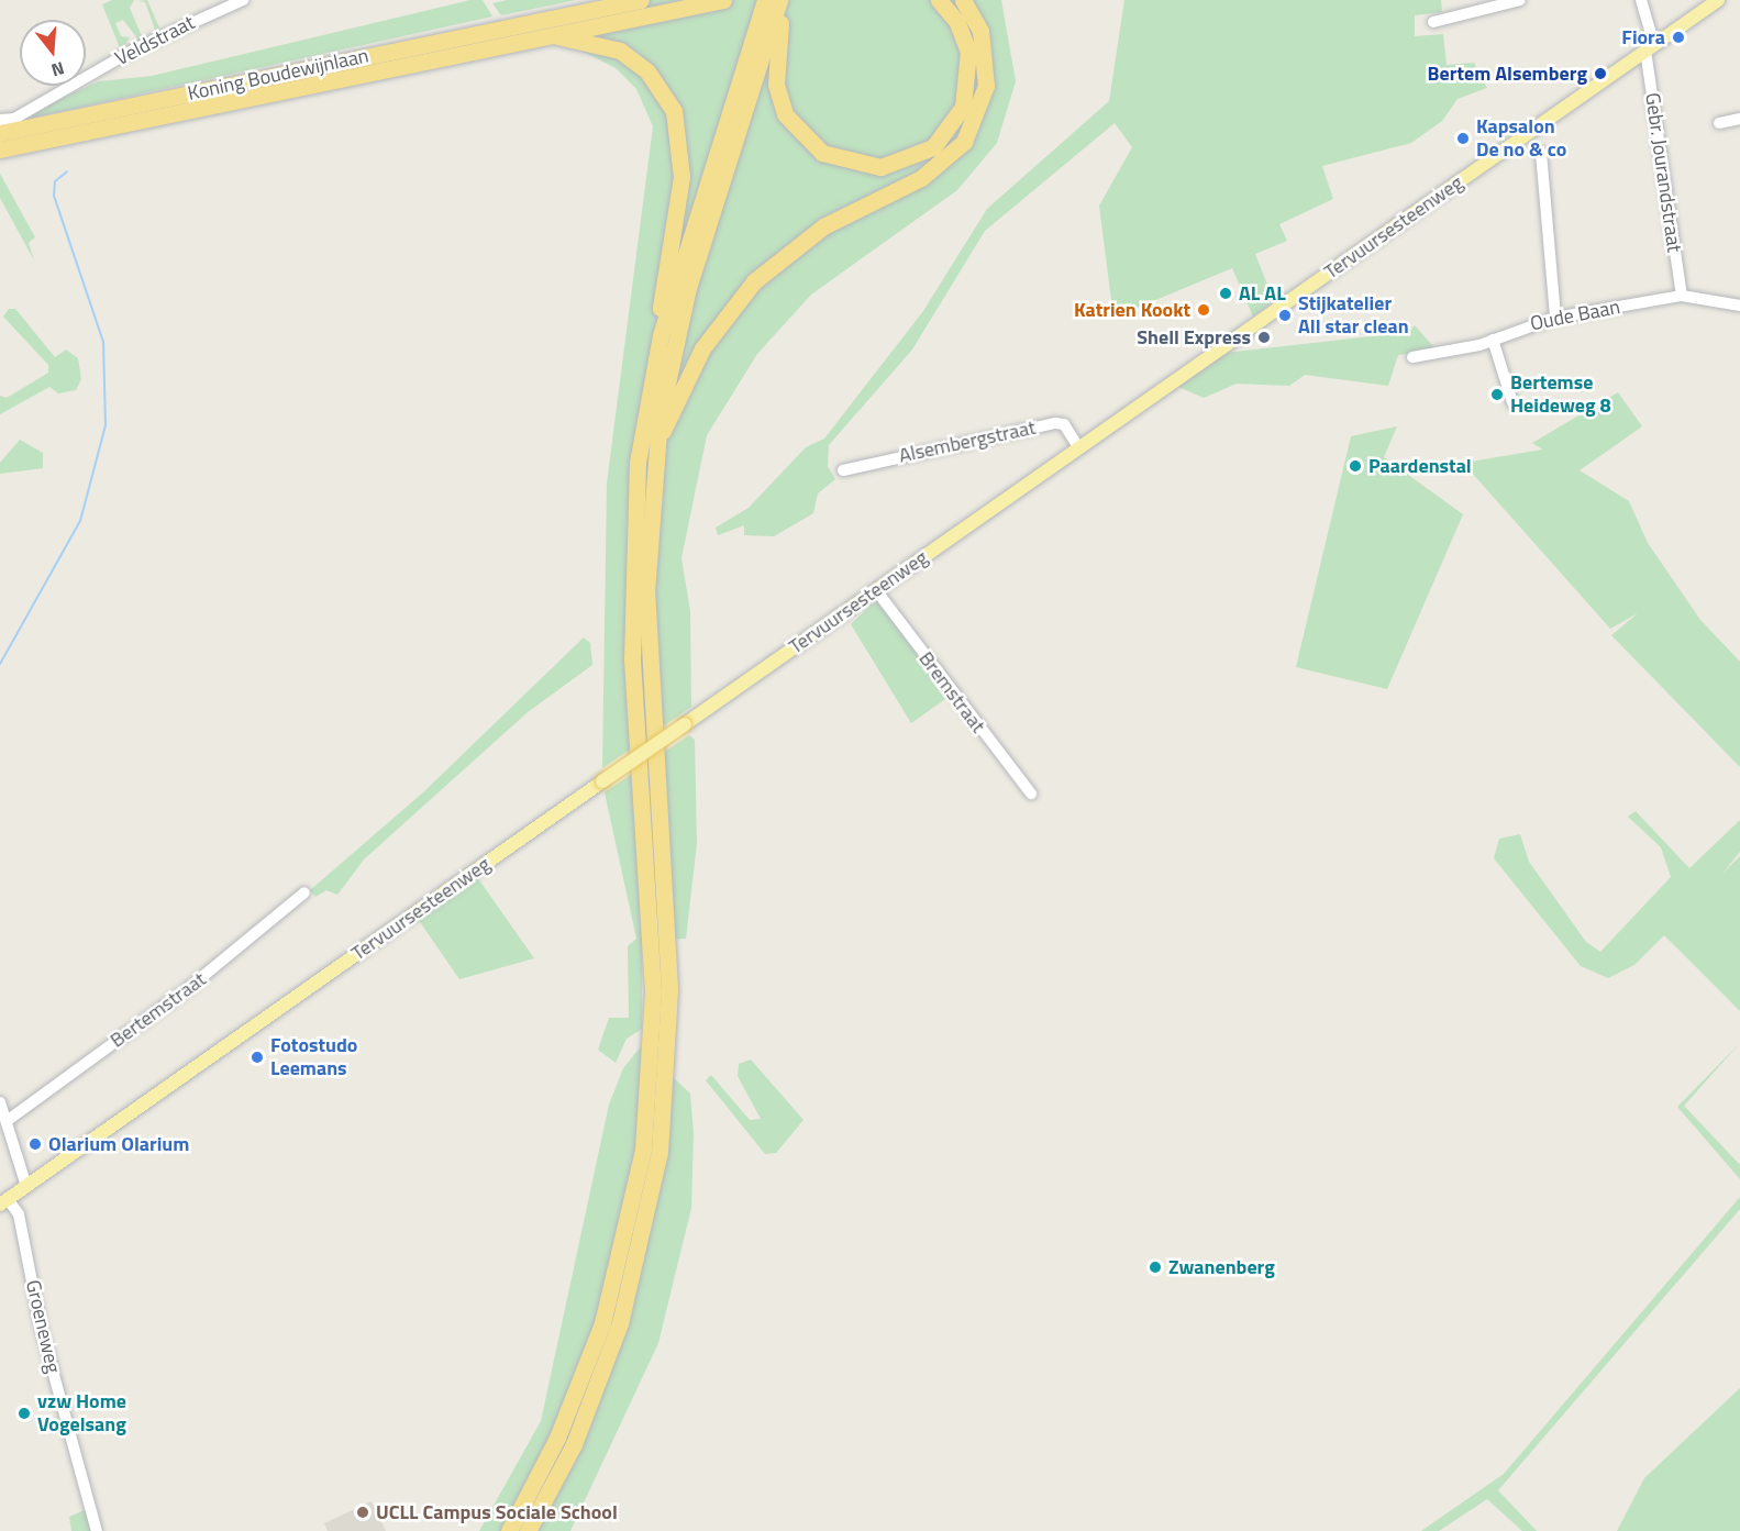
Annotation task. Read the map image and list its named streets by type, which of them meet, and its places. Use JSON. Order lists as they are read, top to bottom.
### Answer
{
  "streets": {
    "highway": ["Koning Boudewijnlaan"],
    "main road": ["Tervuursesteenweg"],
    "street": [
      "Veldstraat",
      "Gebr. Jourandstraat",
      "Oude Baan",
      "Alsembergstraat",
      "Bremstraat",
      "Bertemstraat",
      "Groeneweg"
    ]
  },
  "crossings": [
    ["Gebr. Jourandstraat", "Tervuursesteenweg"],
    ["Gebr. Jourandstraat", "Oude Baan"],
    ["Tervuursesteenweg", "Alsembergstraat"],
    ["Tervuursesteenweg", "Bremstraat"],
    ["Tervuursesteenweg", "Groeneweg"]
  ],
  "places": [
    "Fiora",
    "Bertem Alsemberg",
    "Kapsalon De no & co",
    "AL AL",
    "Katrien Kookt",
    "Stijkatelier All star clean",
    "Shell Express",
    "Bertemse Heideweg 8",
    "Paardenstal",
    "Fotostudo Leemans",
    "Olarium Olarium",
    "Zwanenberg",
    "vzw Home Vogelsang",
    "UCLL Campus Sociale School"
  ],
  "north": "bottom"
}
